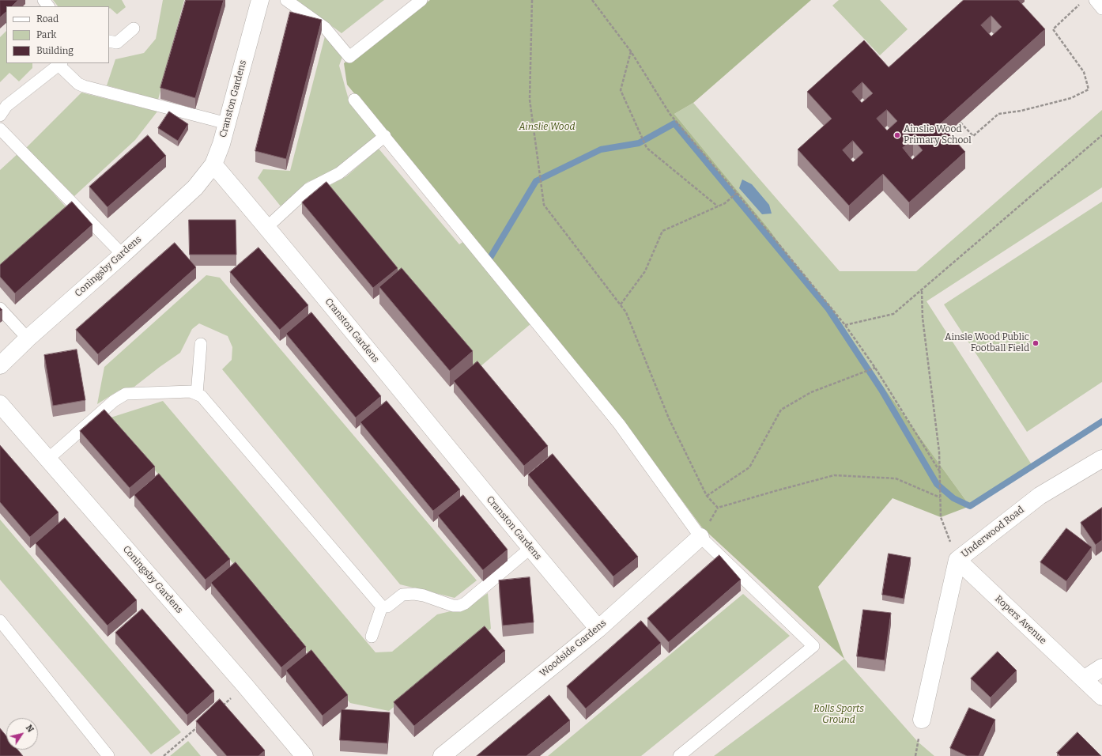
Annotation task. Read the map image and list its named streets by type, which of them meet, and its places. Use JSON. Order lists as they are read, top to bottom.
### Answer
{
  "streets": {
    "street": [
      "Cranston Gardens",
      "Coningsby Gardens",
      "Underwood Road",
      "Ropers Avenue",
      "Woodside Gardens"
    ]
  },
  "crossings": [
    ["Cranston Gardens", "Coningsby Gardens"],
    ["Cranston Gardens", "Woodside Gardens"],
    ["Underwood Road", "Ropers Avenue"]
  ],
  "parks": ["Ainslie Wood", "Rolls Sports Ground"],
  "places": ["Ainslie Wood Primary School", "Ainsle Wood Public Football Field"],
  "legend": ["Road", "Park", "Building"],
  "north": "top right"
}
